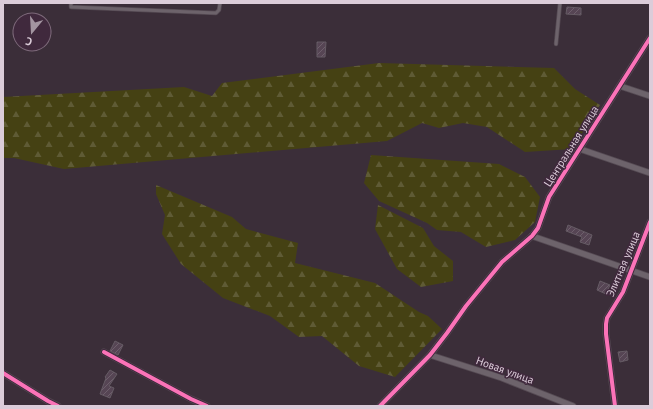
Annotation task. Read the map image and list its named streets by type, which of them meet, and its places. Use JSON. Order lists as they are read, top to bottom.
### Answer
{
  "streets": {
    "street": ["Центральная улица", "Элитная улица", "Новая улица"]
  },
  "crossings": [
    ["Центральная улица", "Новая улица"]
  ],
  "north": "bottom"
}
